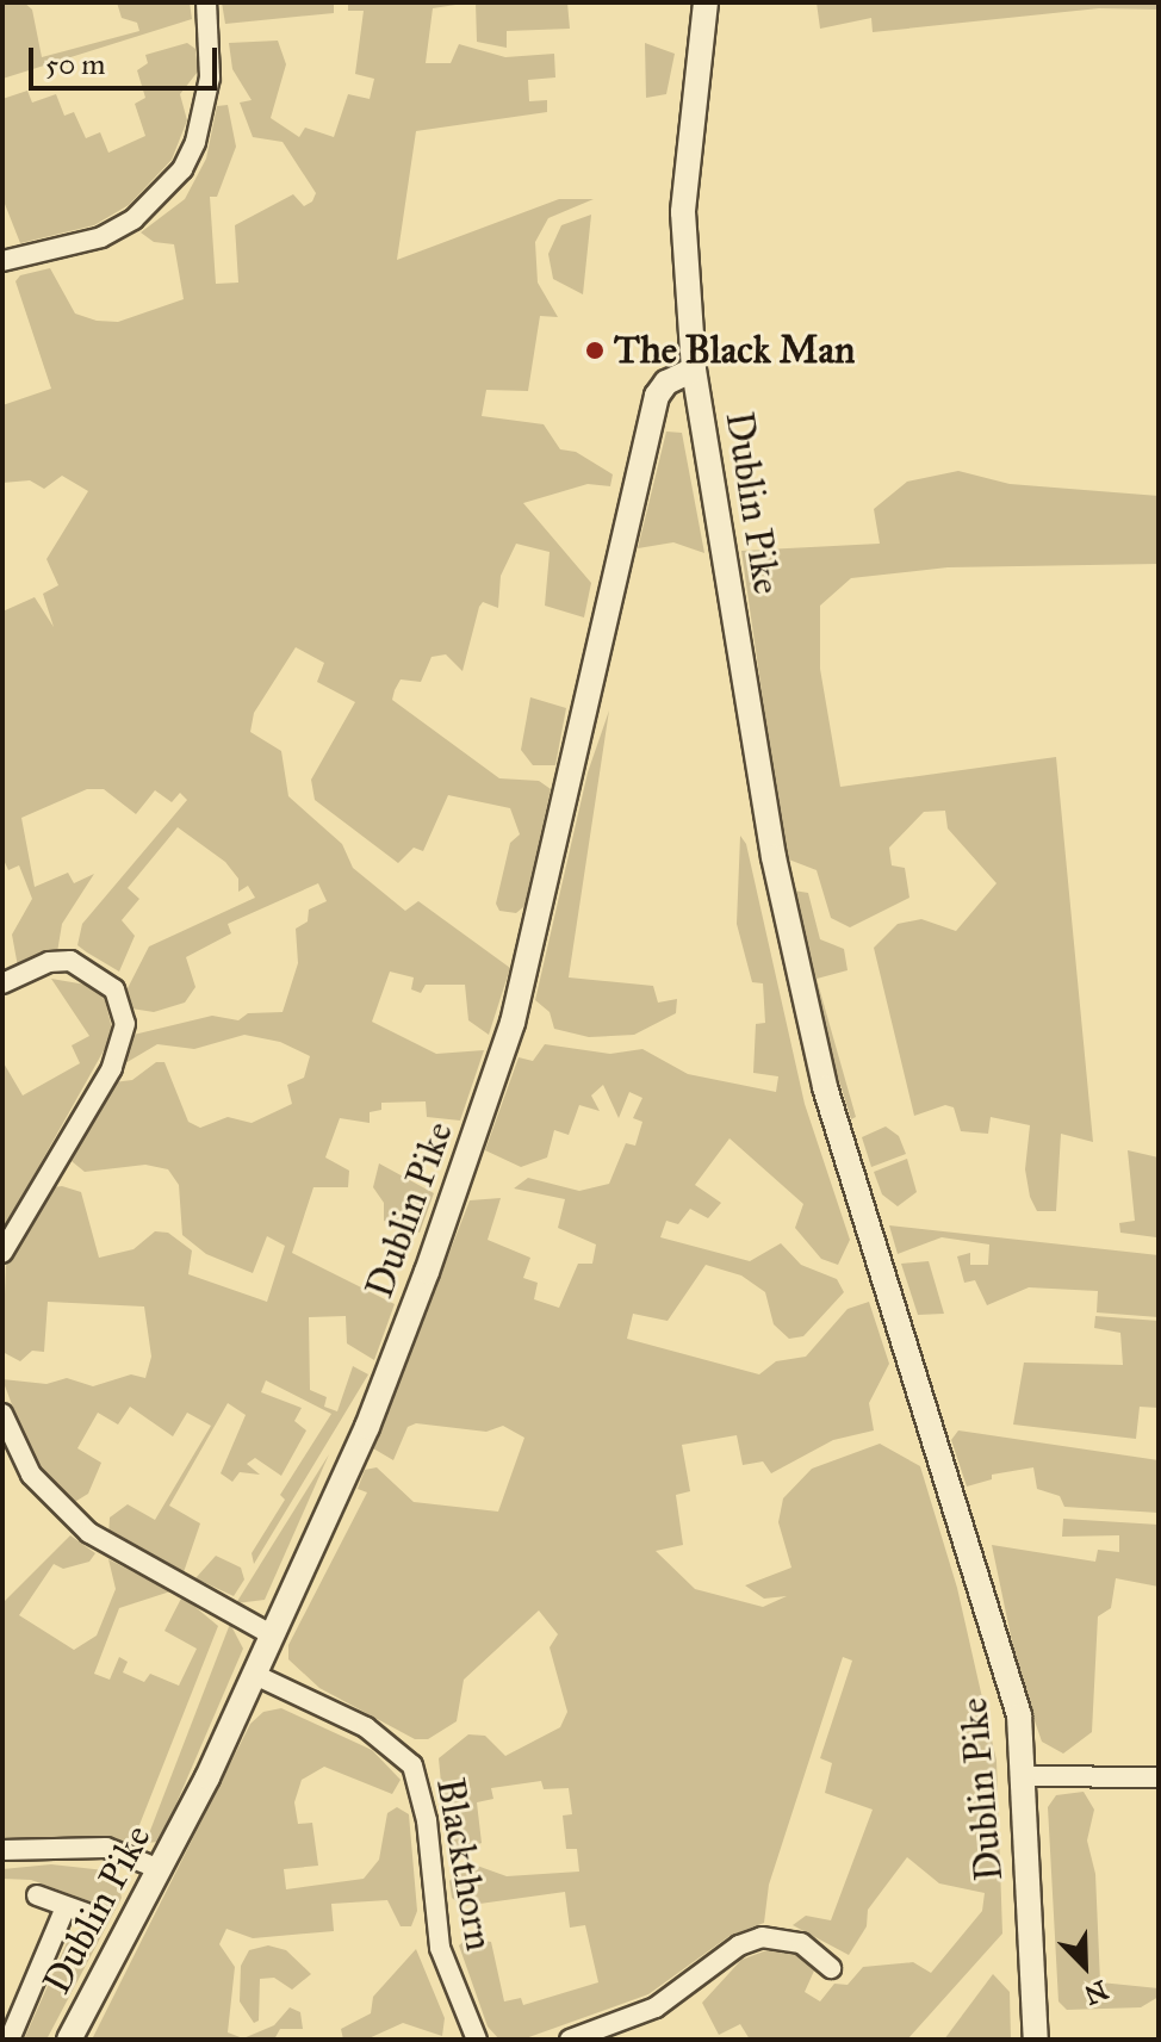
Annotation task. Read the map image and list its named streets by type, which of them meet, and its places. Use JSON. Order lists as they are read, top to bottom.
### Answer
{
  "streets": {
    "street": ["Dublin Pike", "Blackthorn"]
  },
  "crossings": [
    ["Dublin Pike", "Blackthorn"]
  ],
  "places": ["The Black Man"],
  "scale_bar": "50 m",
  "north": "bottom right"
}
